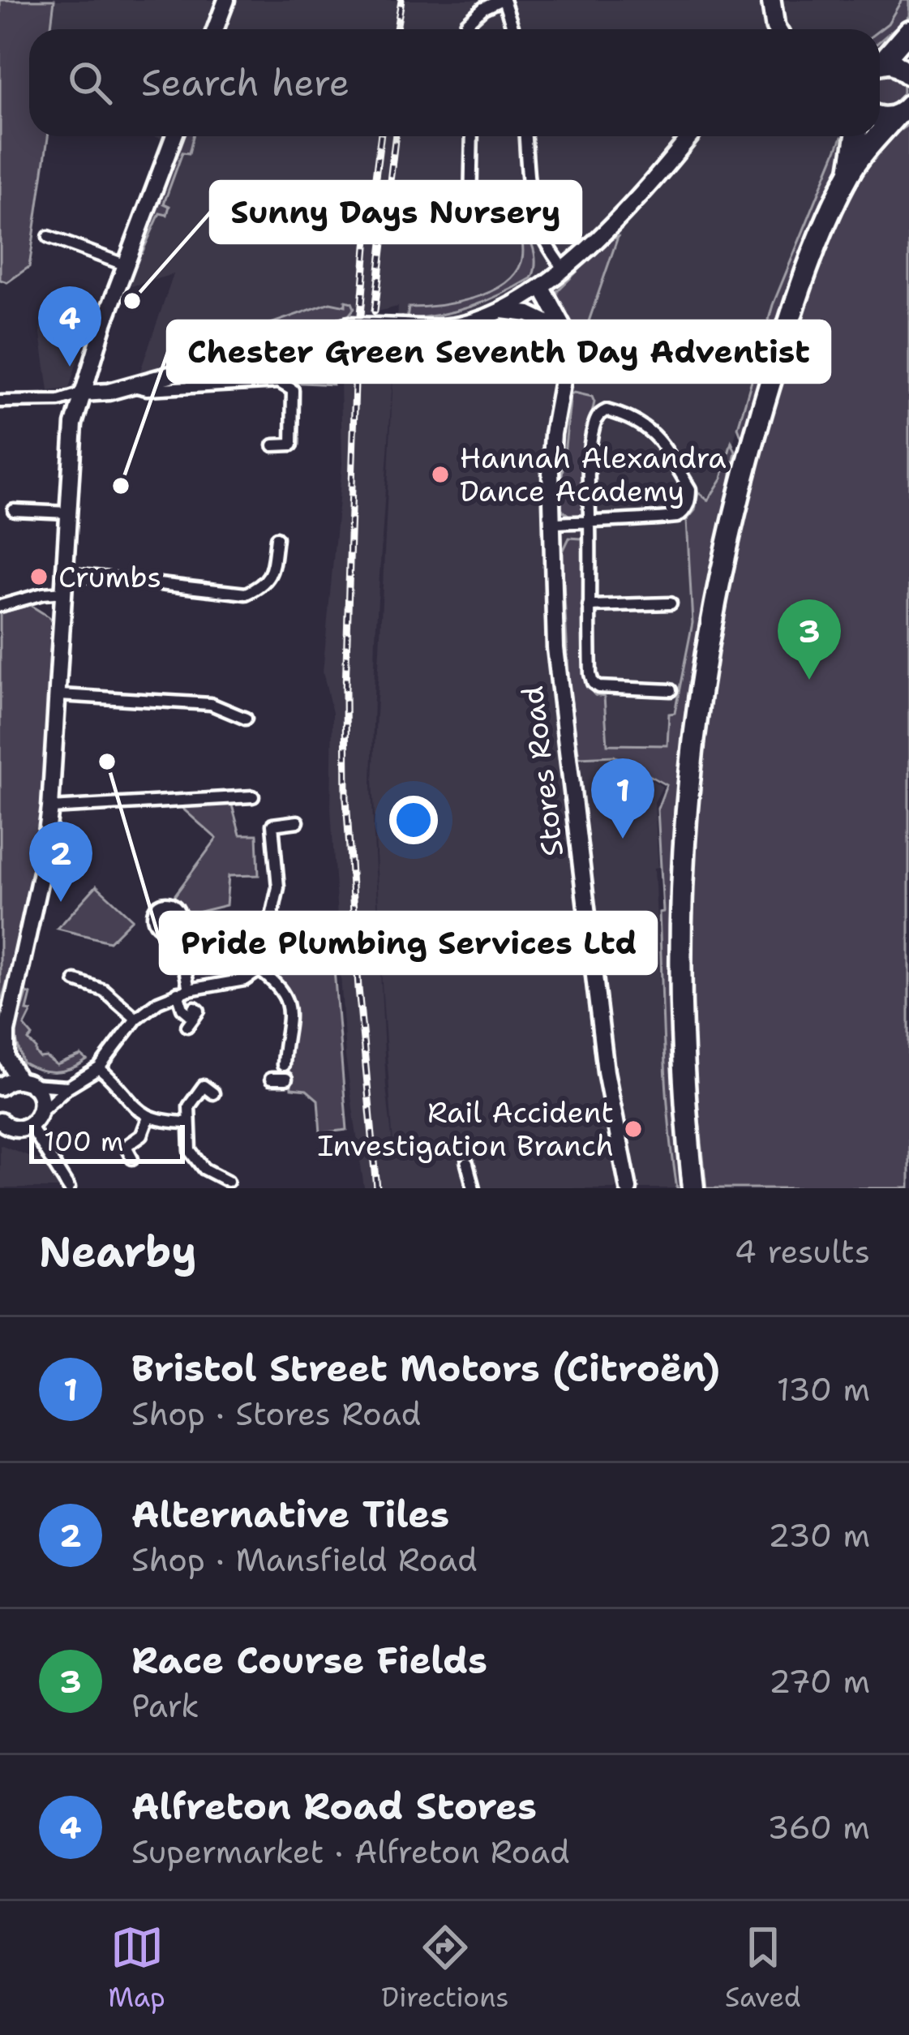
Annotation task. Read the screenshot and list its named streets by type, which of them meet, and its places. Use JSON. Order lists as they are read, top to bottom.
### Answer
{
  "streets": {
    "street": ["Stores Road"]
  },
  "places": [
    "Sunny Days Nursery",
    "Hannah Alexandra Dance Academy",
    "Chester Green Seventh Day Adventist",
    "Crumbs",
    "Pride Plumbing Services Ltd",
    "Rail Accident Investigation Branch"
  ],
  "scale_bar": "100 m",
  "page": {
    "search": "Search here",
    "pins": [
      "4",
      "3",
      "1",
      "2"
    ],
    "scale": "100 m",
    "heading": ["Nearby", "4 results"],
    "list": [
      {
        "mark": "1",
        "name": "Bristol Street Motors (Citroën)",
        "note": "Shop · Stores Road",
        "value": "130 m"
      },
      {
        "mark": "2",
        "name": "Alternative Tiles",
        "note": "Shop · Mansfield Road",
        "value": "230 m"
      },
      {
        "mark": "3",
        "name": "Race Course Fields",
        "note": "Park",
        "value": "270 m"
      },
      {
        "mark": "4",
        "name": "Alfreton Road Stores",
        "note": "Supermarket · Alfreton Road",
        "value": "360 m"
      }
    ],
    "nav": ["Map", "Directions", "Saved"]
  }
}
